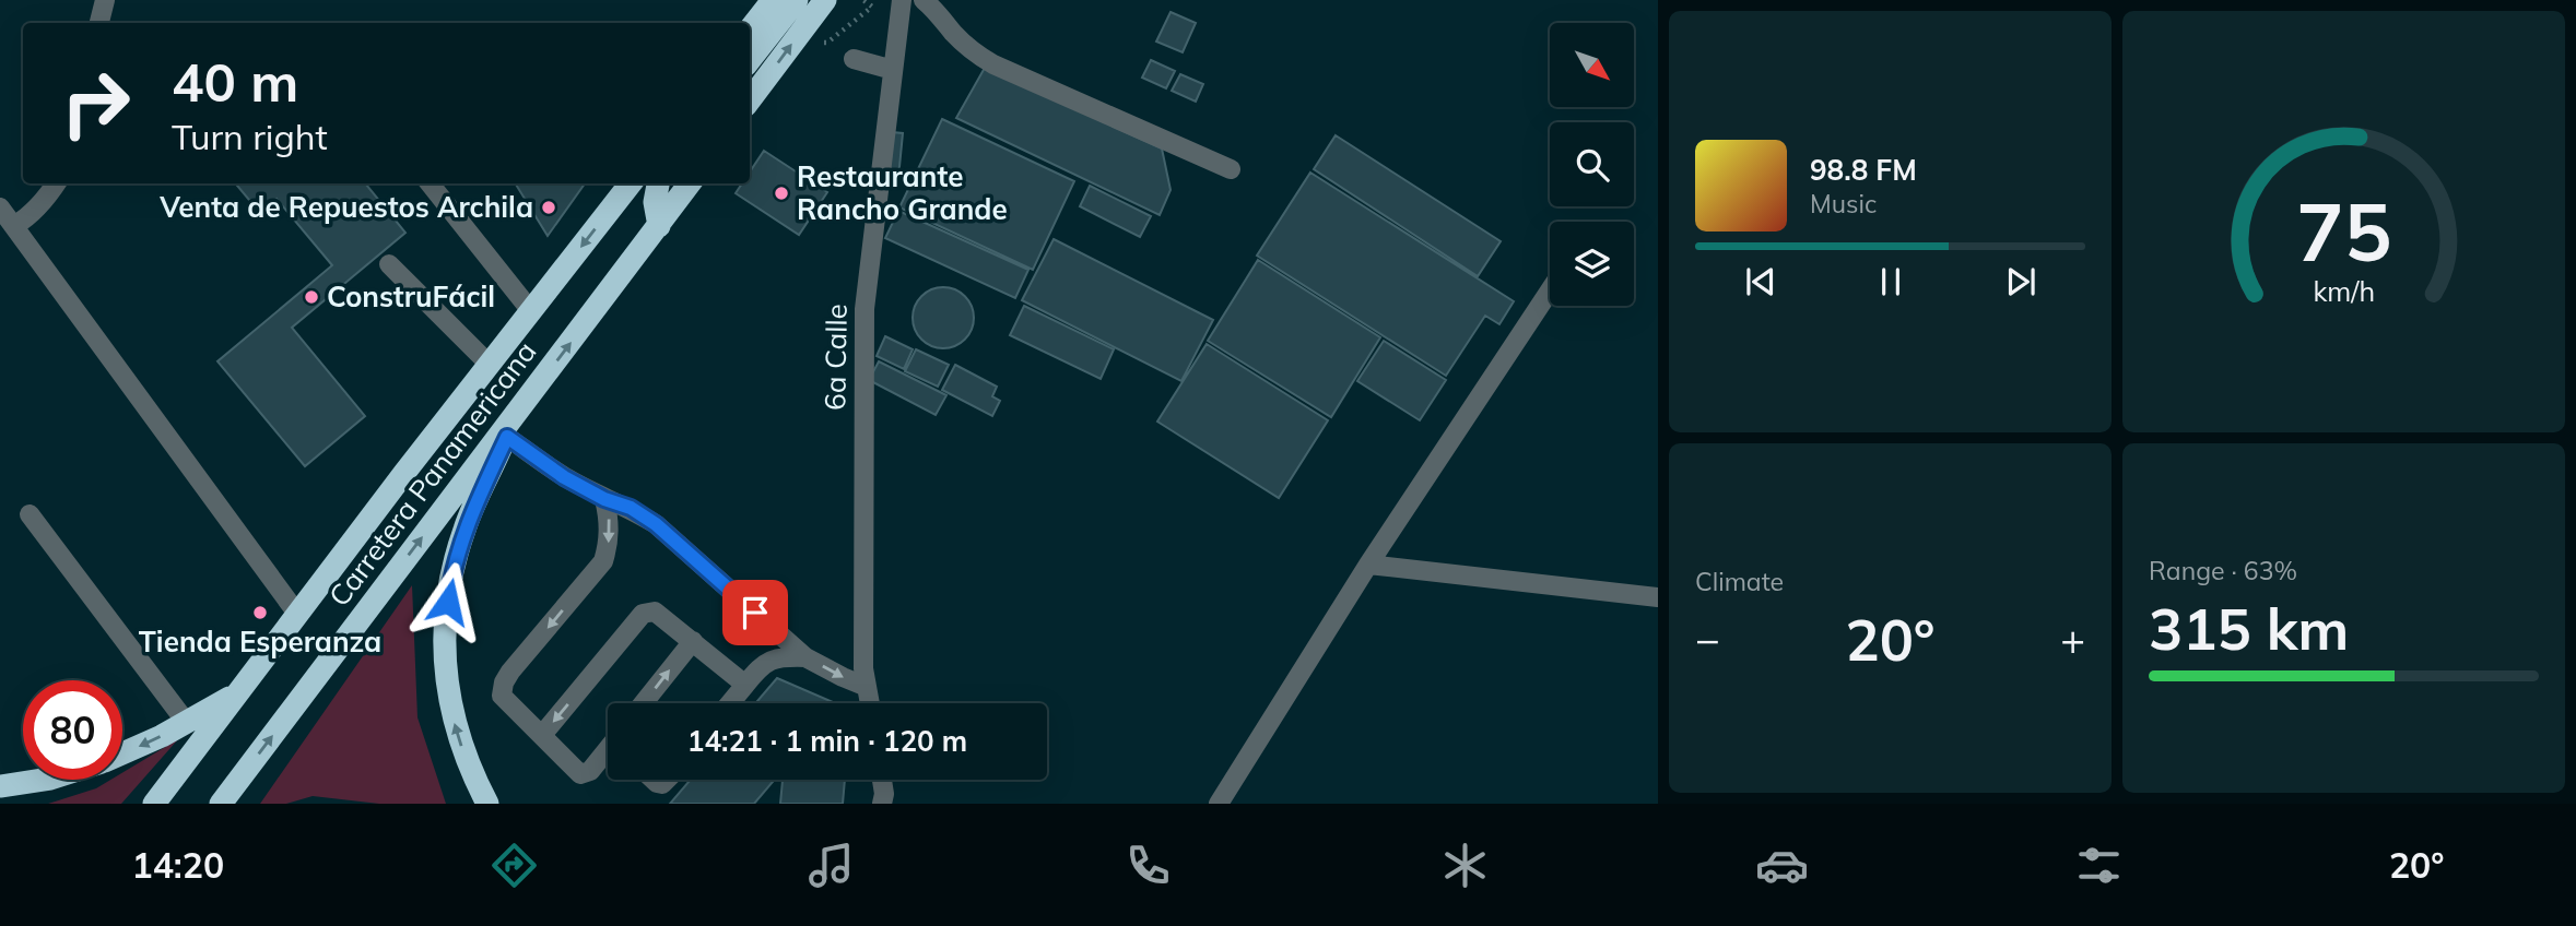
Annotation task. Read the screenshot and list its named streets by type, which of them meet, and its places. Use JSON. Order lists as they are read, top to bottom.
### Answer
{
  "streets": {
    "highway": ["Carretera Panamericana"],
    "street": ["6a Calle"]
  },
  "places": [
    "Restaurante Rancho Grande",
    "Venta de Repuestos Archila",
    "ConstruFácil",
    "Tienda Esperanza"
  ],
  "north": "bottom right",
  "page": {
    "turn": ["40 m", "Turn right"],
    "song": ["98.8 FM", "Music"],
    "tile": [
      "Climate",
      ["Range · 63%", "315 km"]
    ],
    "heat": ["−", "20°", "+"],
    "limit": "80",
    "trip": "14:21 · 1 min · 120 m",
    "tabs": ["14:20", "20°"],
    "gauge": ["75", "km/h"]
  }
}
